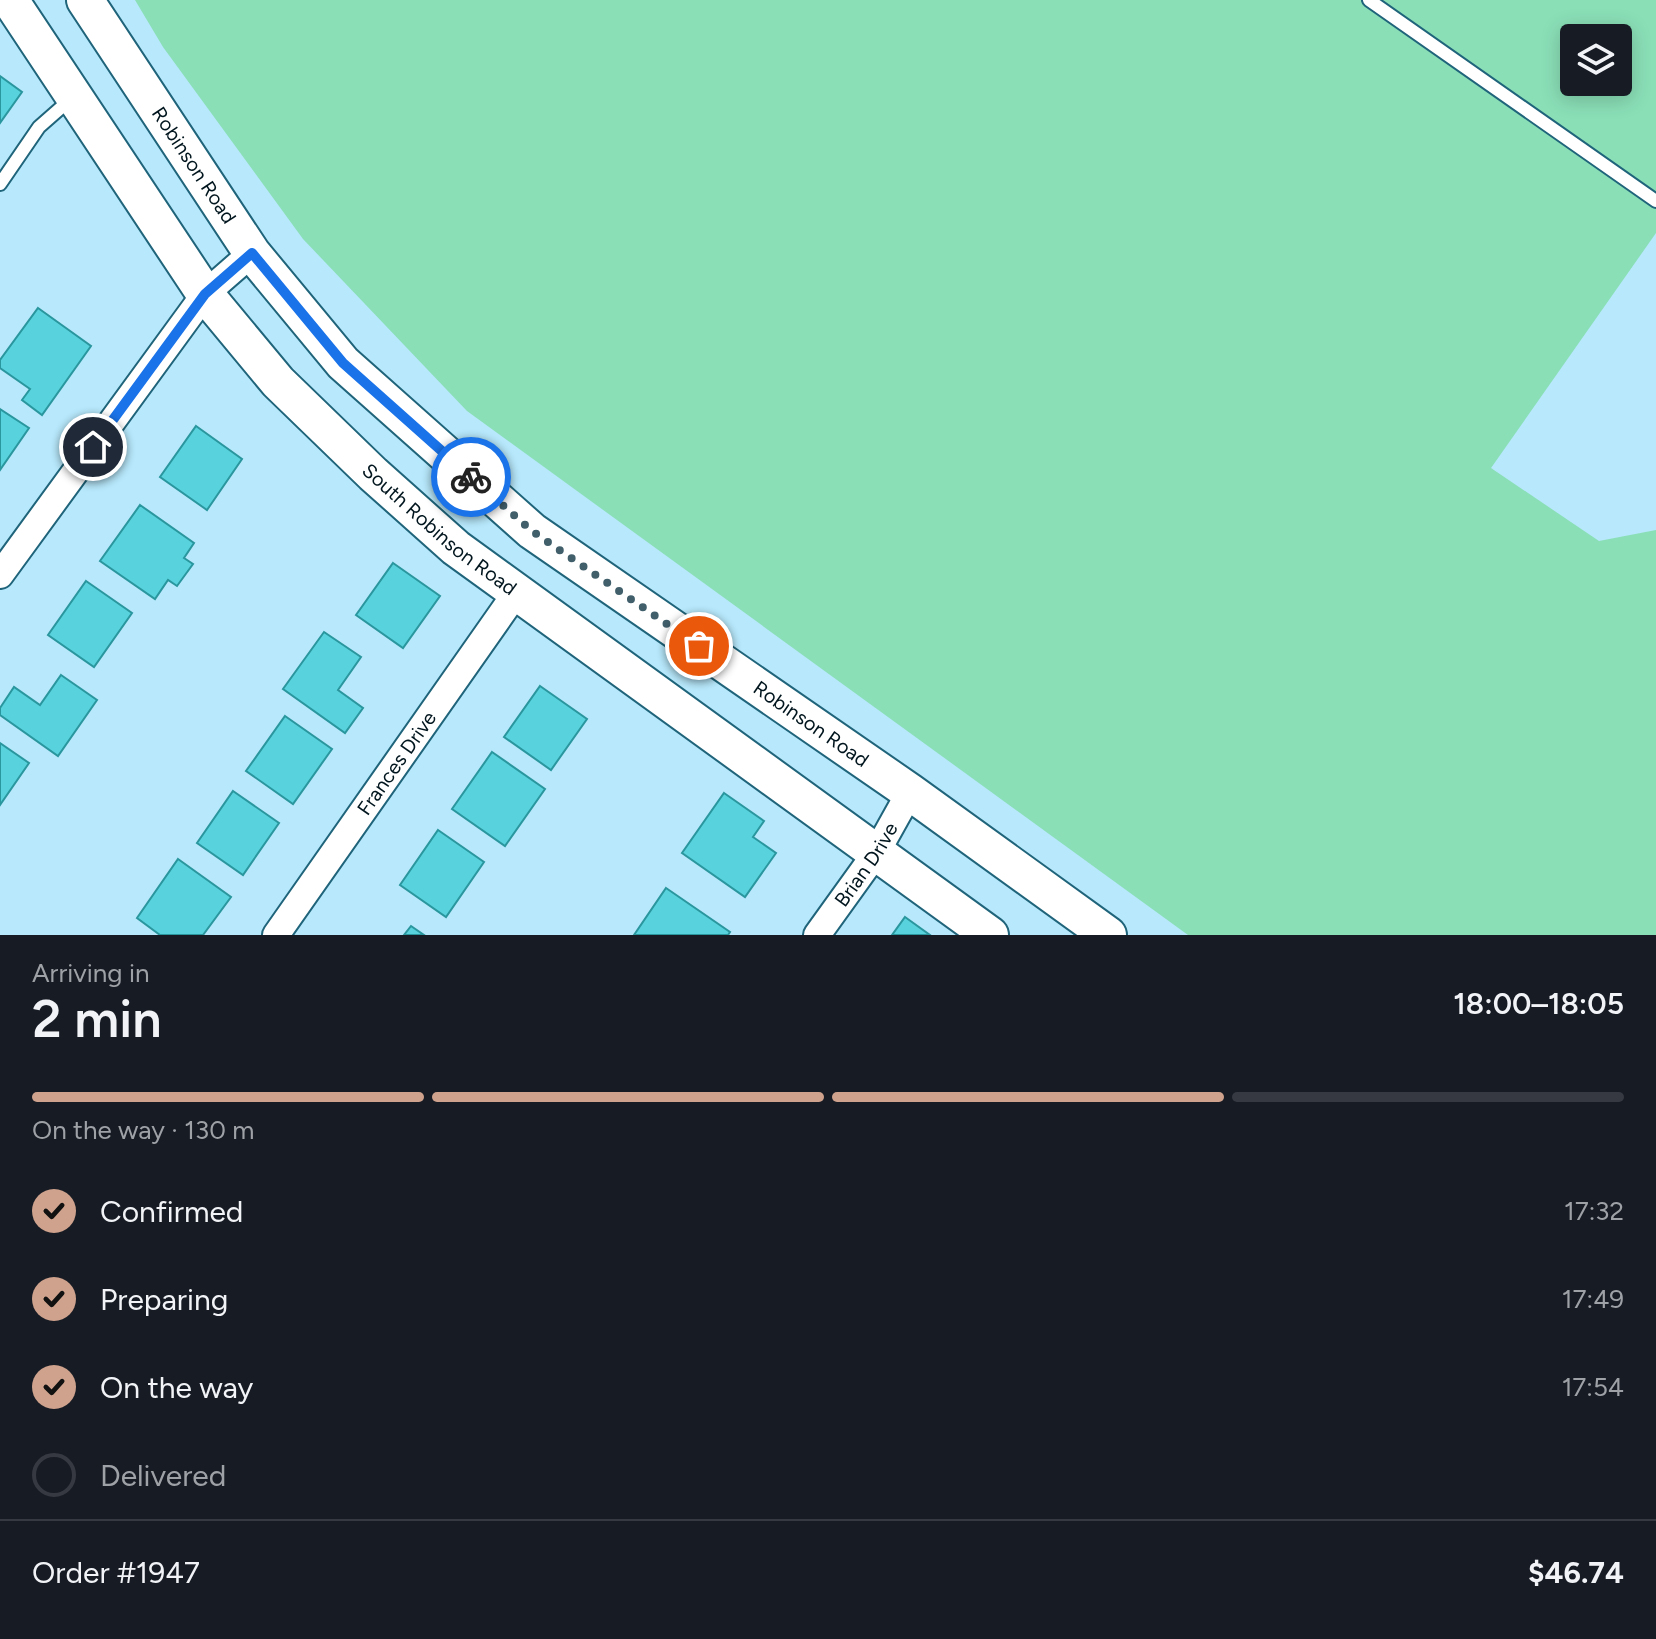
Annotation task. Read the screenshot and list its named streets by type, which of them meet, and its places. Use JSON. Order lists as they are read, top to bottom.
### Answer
{
  "streets": {
    "street": [
      "Robinson Road",
      "South Robinson Road",
      "Frances Drive",
      "Brian Drive"
    ]
  },
  "crossings": [
    ["Robinson Road", "Brian Drive"],
    ["South Robinson Road", "Frances Drive"],
    ["South Robinson Road", "Brian Drive"]
  ],
  "page": {
    "heading": ["2 min", "Arriving in", "18:00–18:05"],
    "panel": ["Order #1947", "$46.74"],
    "bar": "On the way · 130 m",
    "list": [
      ["Confirmed", "17:32"],
      ["Preparing", "17:49"],
      ["On the way", "17:54"],
      "Delivered"
    ]
  }
}
